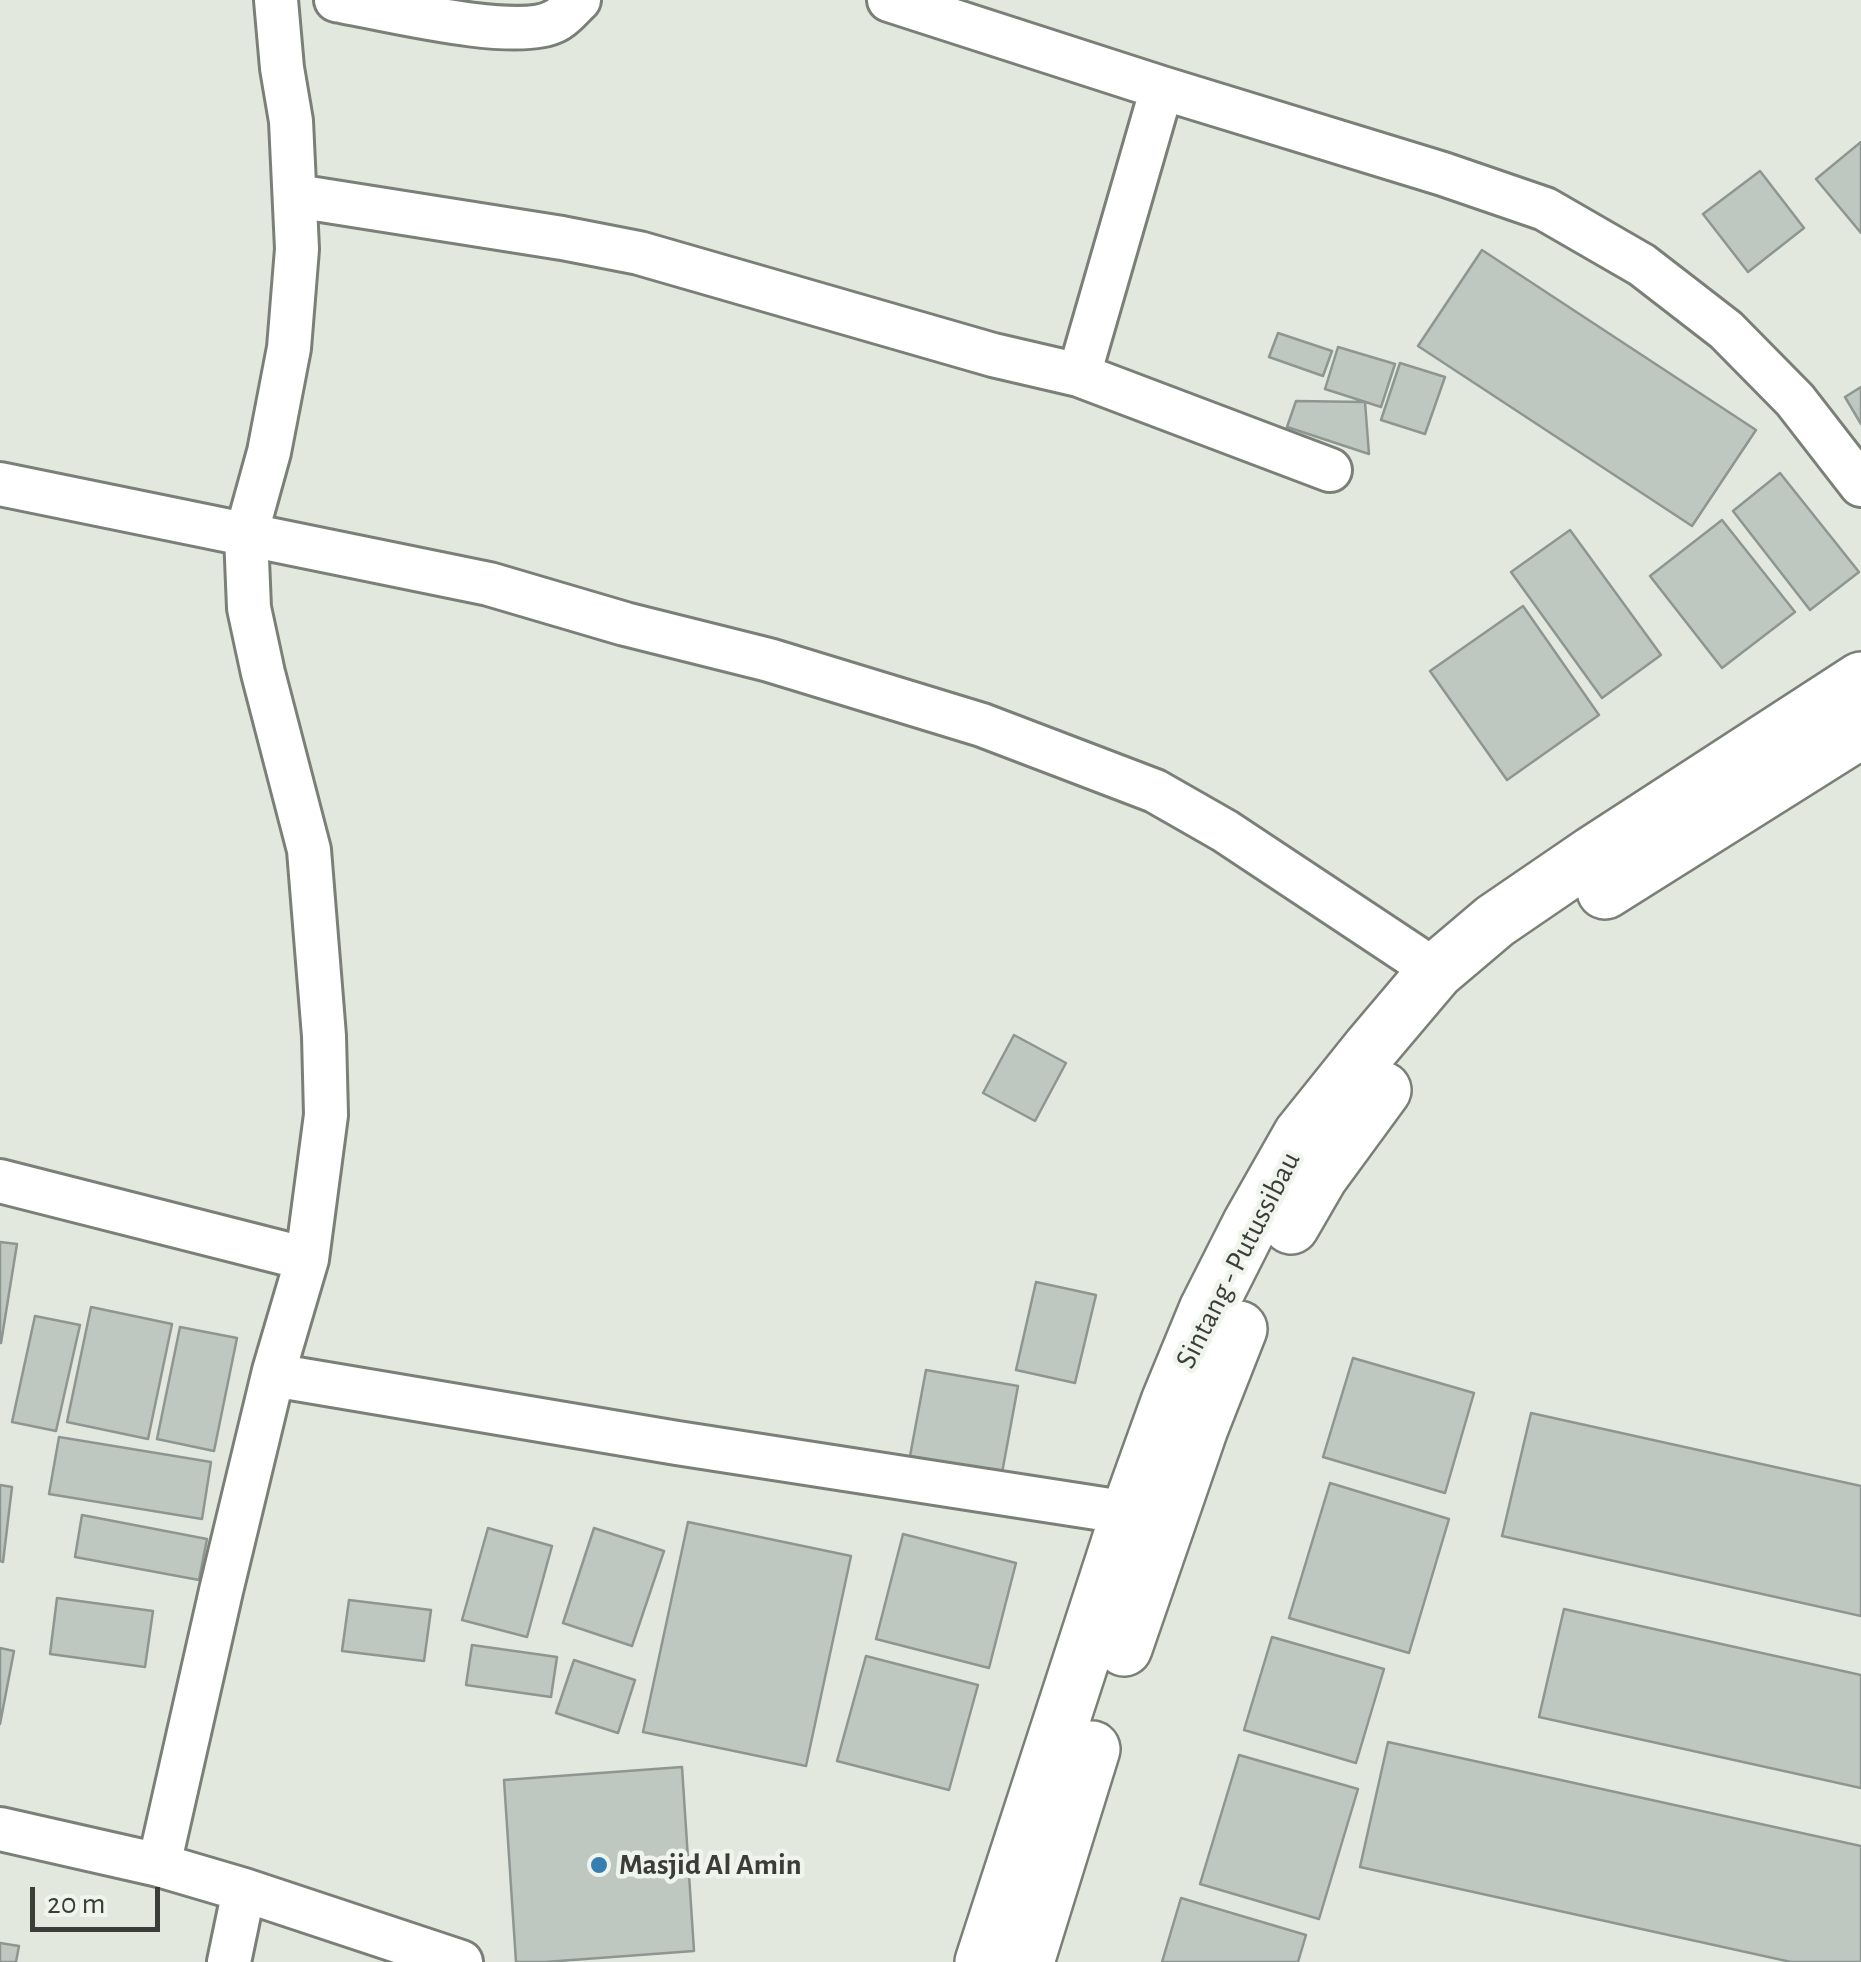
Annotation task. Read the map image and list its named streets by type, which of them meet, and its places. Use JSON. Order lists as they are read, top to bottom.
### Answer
{
  "streets": {
    "highway": ["Sintang - Putussibau"]
  },
  "places": ["Masjid Al Amin"],
  "scale_bar": "20 m"
}
